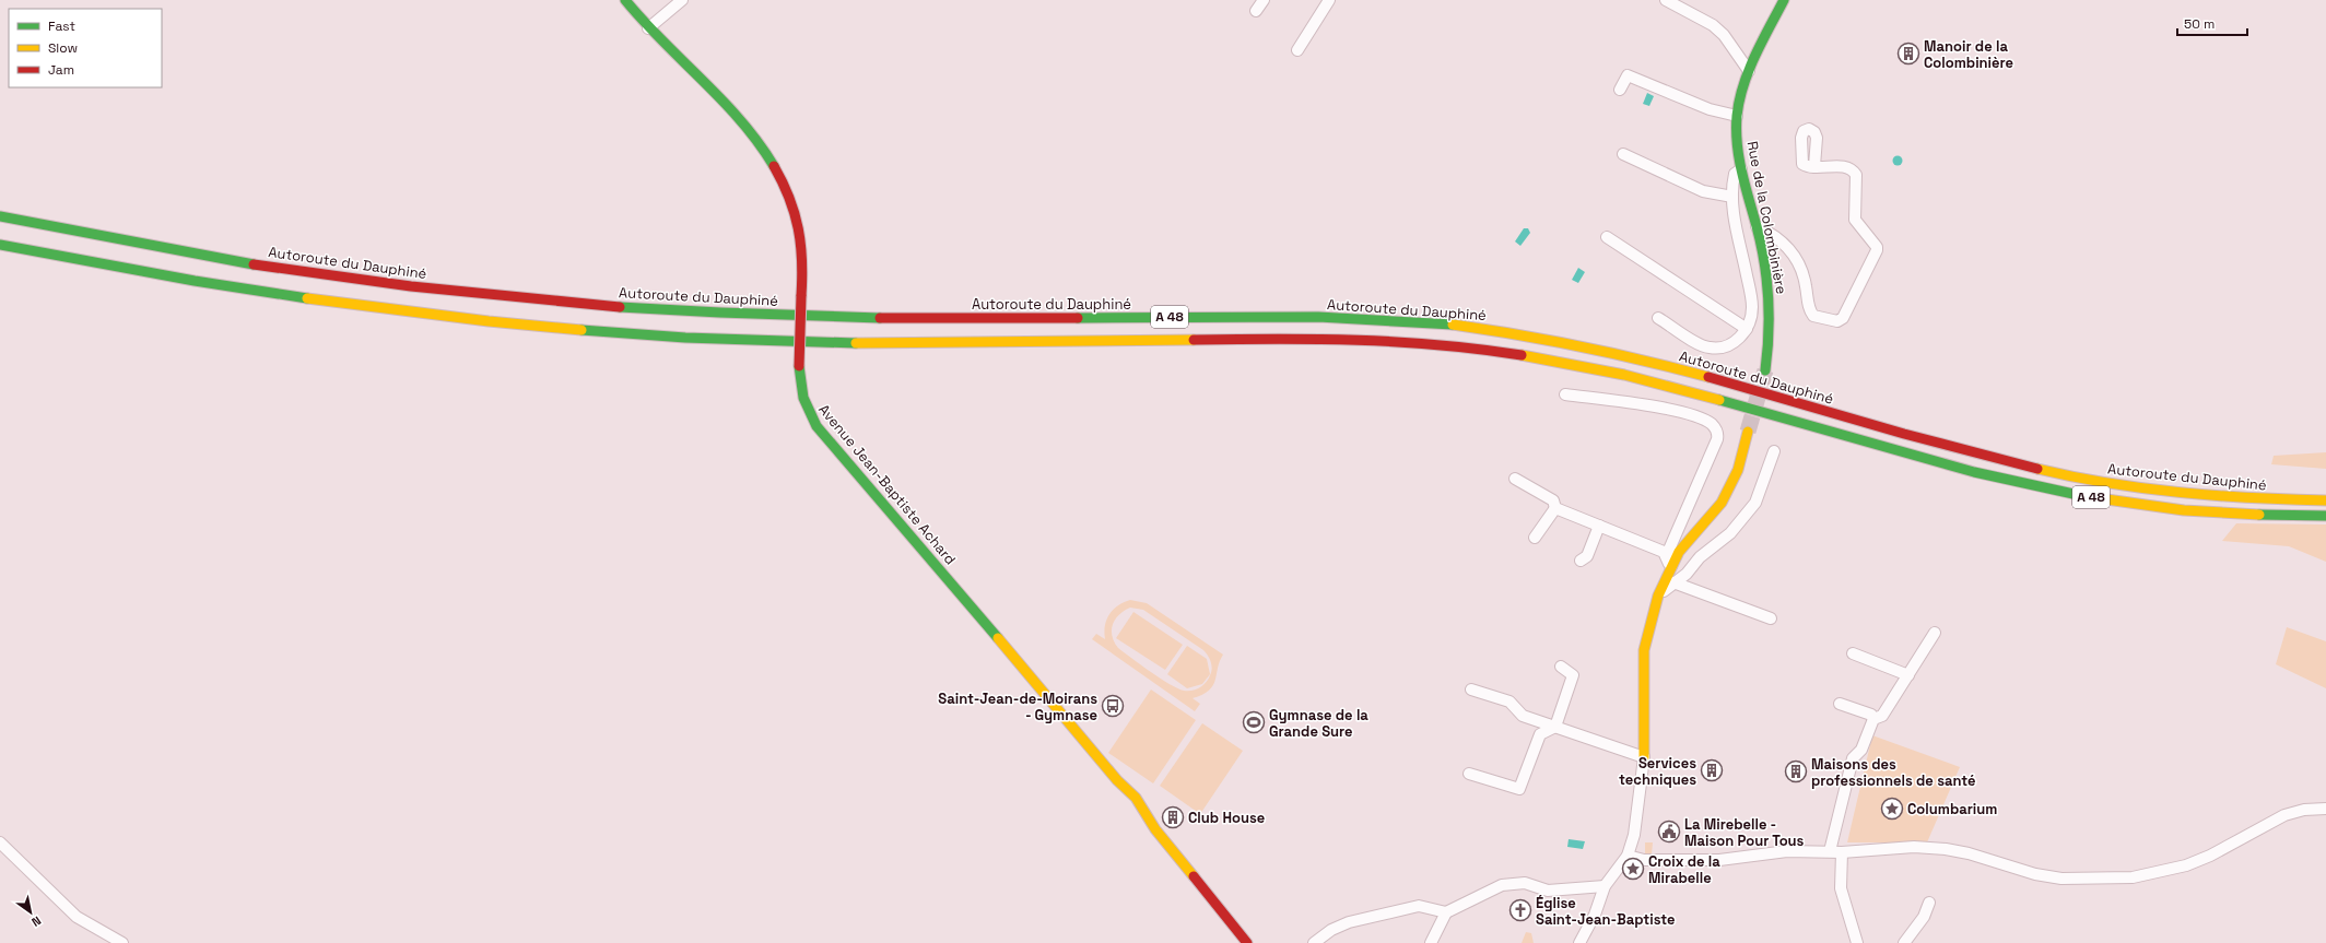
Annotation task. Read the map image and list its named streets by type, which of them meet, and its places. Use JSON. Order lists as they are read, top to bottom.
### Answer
{
  "streets": {
    "main road": [
      "Rue de la Colombinière",
      "Autoroute du Dauphiné",
      "A 48",
      "Avenue Jean-Baptiste Achard"
    ]
  },
  "places": {
    "building": [
      "Manoir de la Colombinière",
      "Services techniques",
      "Maisons des professionnels de santé",
      "Club House"
    ],
    "bus stop": ["Saint-Jean-de-Moirans - Gymnase"],
    "sports": ["Gymnase de la Grande Sure"],
    "place": ["Columbarium", "Croix de la Mirabelle"],
    "public building": ["La Mirebelle - Maison Pour Tous"],
    "church": ["Église Saint-Jean-Baptiste"]
  },
  "legend": ["Fast", "Slow", "Jam"],
  "scale_bar": "50 m",
  "north": "bottom right"
}
